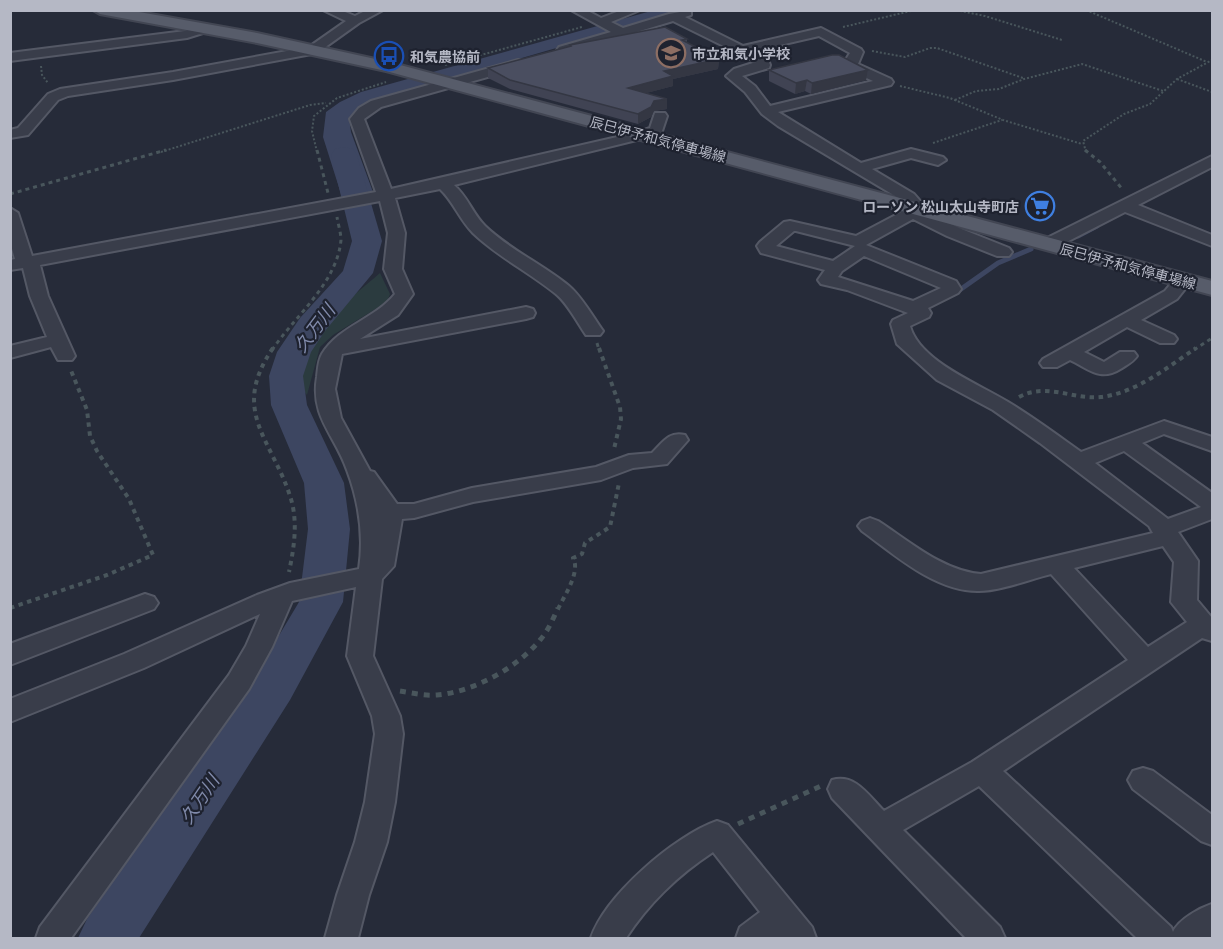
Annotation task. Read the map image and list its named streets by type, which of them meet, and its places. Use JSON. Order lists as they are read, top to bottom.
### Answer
{
  "streets": {
    "main road": ["辰巳伊予和気停車場線"]
  },
  "water": ["久万川"],
  "places": {
    "school or university": ["市立和気小学校"],
    "bus stop": ["和気農協前"],
    "supermarket": ["ローソン 松山太山寺町店"]
  }
}
